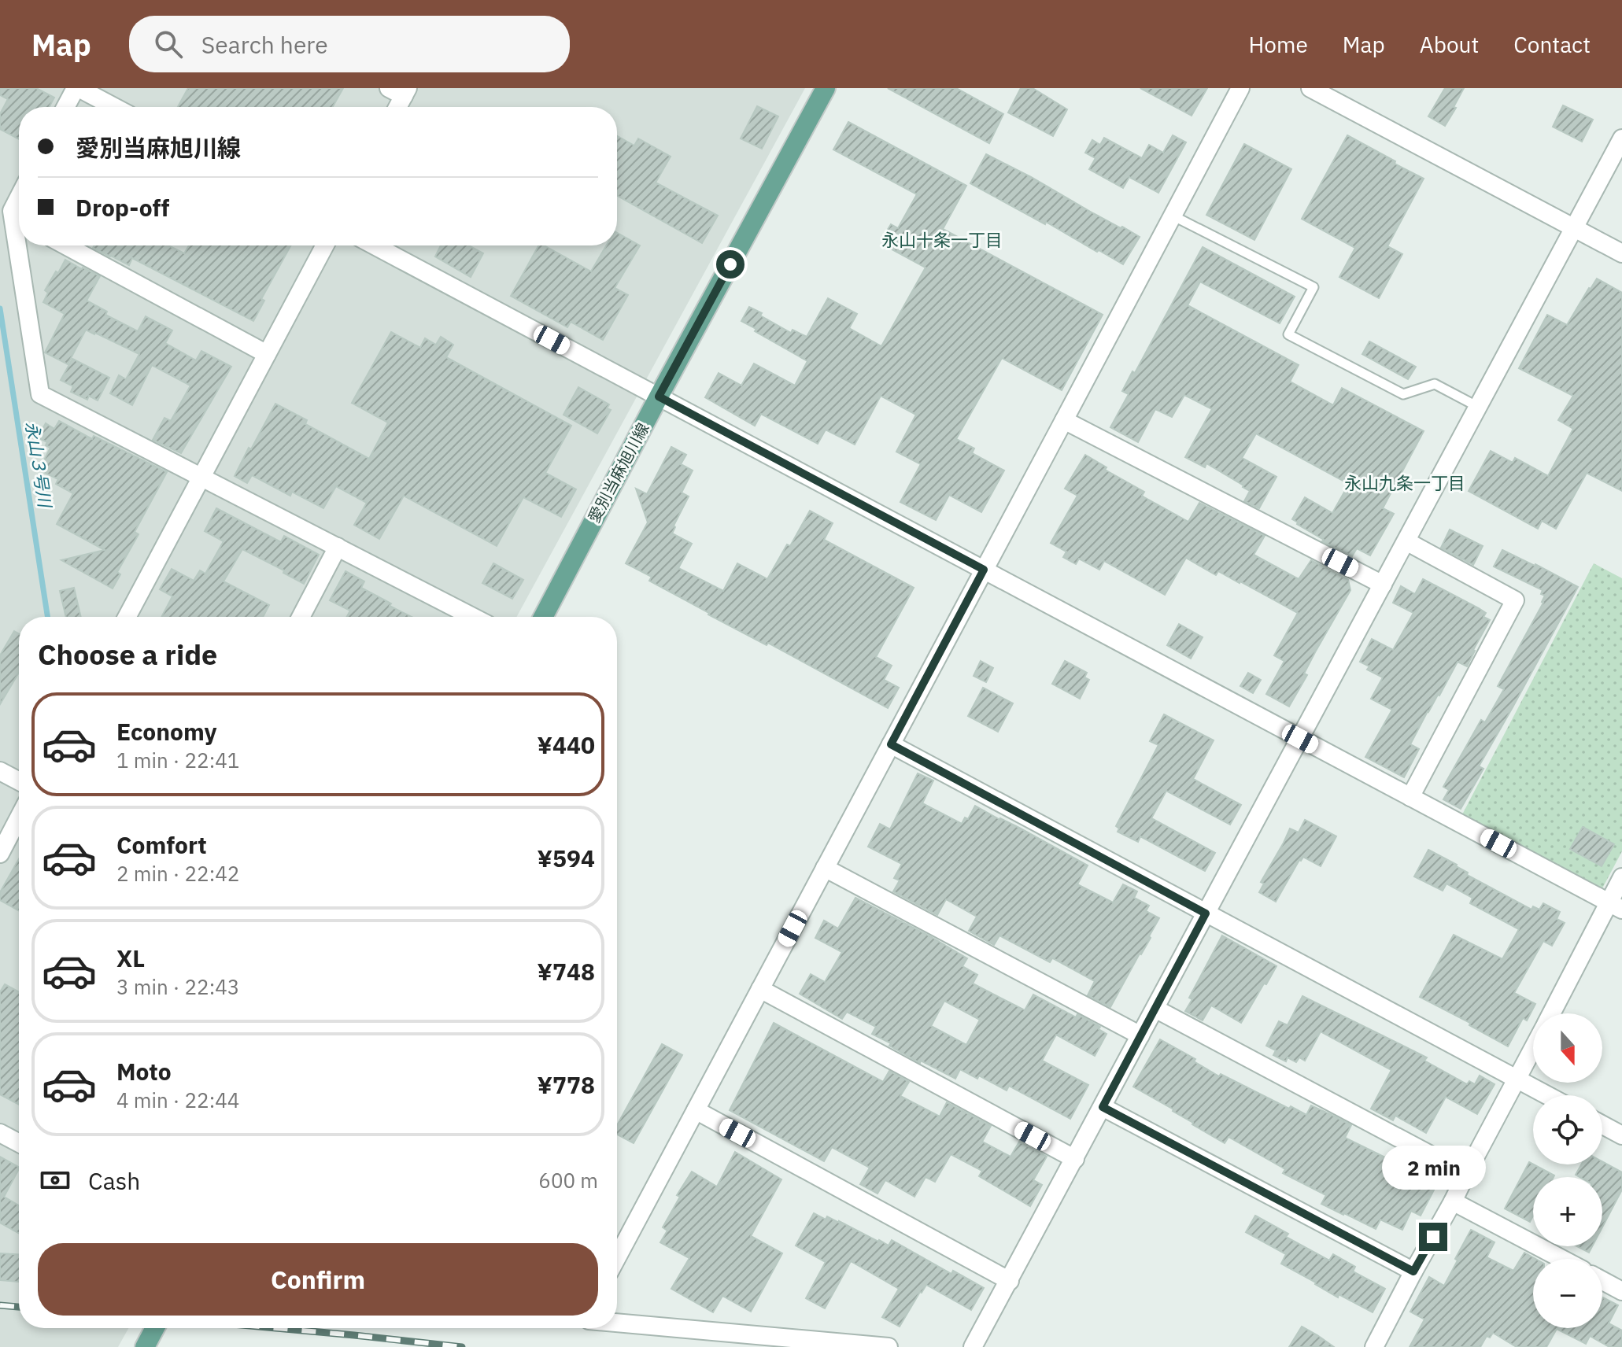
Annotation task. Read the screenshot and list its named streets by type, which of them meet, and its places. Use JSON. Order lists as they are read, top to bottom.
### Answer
{
  "streets": {
    "main road": ["愛別当麻旭川線"]
  },
  "districts": ["永山十条一丁目", "永山九条一丁目"],
  "water": ["永山３号川"],
  "north": "bottom",
  "page": {
    "header": "Map",
    "search": "Search here",
    "nav": [
      "Home",
      "Map",
      "About",
      "Contact"
    ],
    "banner": ["愛別当麻旭川線", "Drop-off"],
    "heading": "Choose a ride",
    "list": [
      {
        "name": "Economy",
        "note": "1 min · 22:41",
        "value": "¥440"
      },
      {
        "name": "Comfort",
        "note": "2 min · 22:42",
        "value": "¥594"
      },
      {
        "name": "XL",
        "note": "3 min · 22:43",
        "value": "¥748"
      },
      {
        "name": "Moto",
        "note": "4 min · 22:44",
        "value": "¥778"
      }
    ],
    "map_buttons": ["+", "−"],
    "bubble": "2 min",
    "pay": ["Cash", "600 m"],
    "buttons": "Confirm"
  }
}
